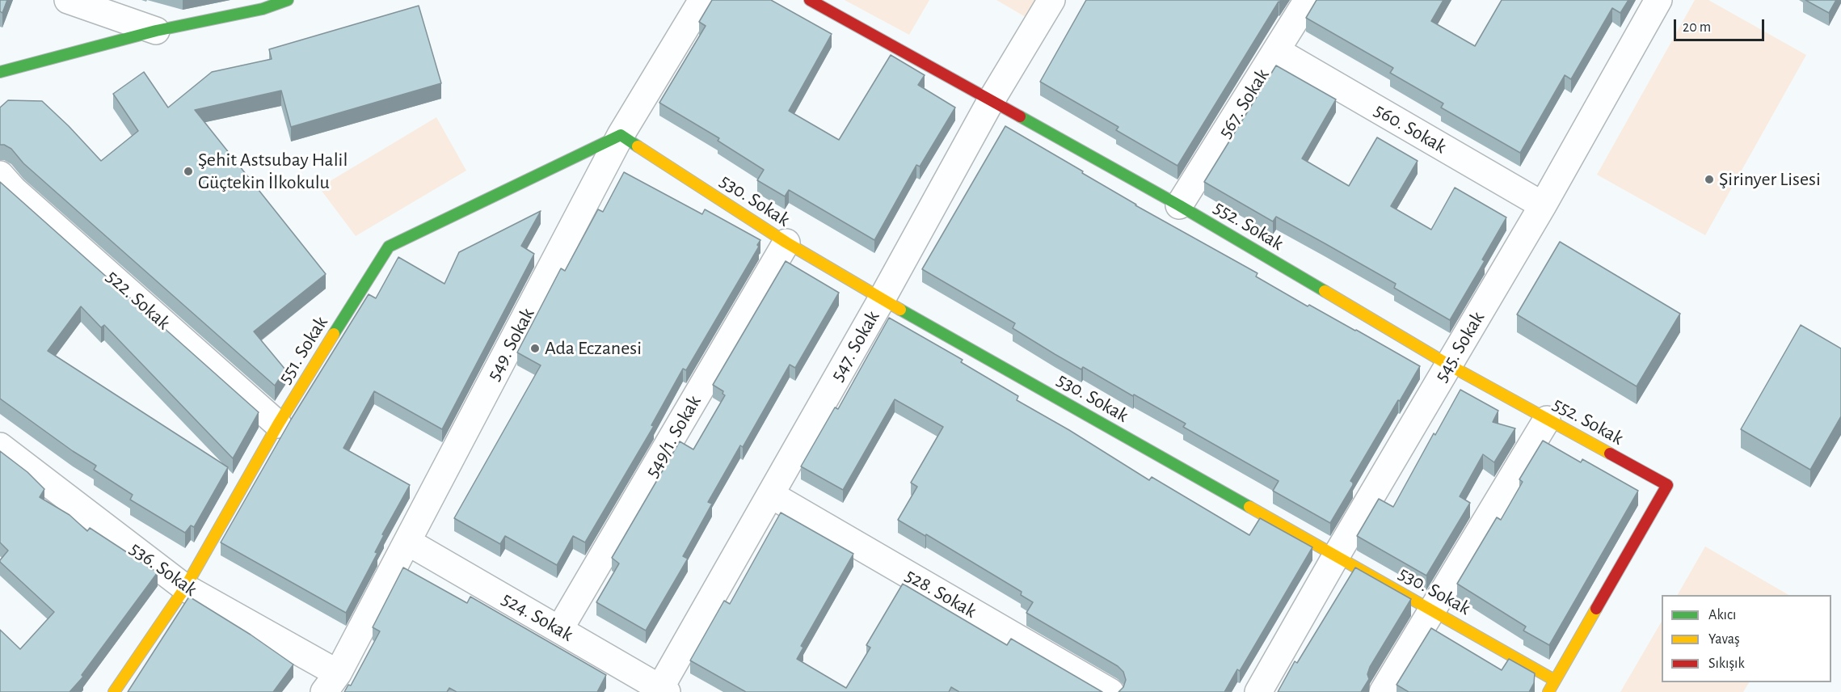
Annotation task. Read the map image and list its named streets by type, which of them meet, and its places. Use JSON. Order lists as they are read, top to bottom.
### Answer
{
  "streets": {
    "street": [
      "567. Sokak",
      "560. Sokak",
      "530. Sokak",
      "552. Sokak",
      "522. Sokak",
      "549. Sokak",
      "547. Sokak",
      "545. Sokak",
      "551. Sokak",
      "549/1. Sokak",
      "536. Sokak",
      "528. Sokak",
      "524. Sokak"
    ]
  },
  "crossings": [
    ["567. Sokak", "560. Sokak"],
    ["567. Sokak", "552. Sokak"],
    ["560. Sokak", "545. Sokak"],
    ["530. Sokak", "552. Sokak"],
    ["530. Sokak", "549. Sokak"],
    ["530. Sokak", "547. Sokak"],
    ["530. Sokak", "545. Sokak"],
    ["530. Sokak", "551. Sokak"],
    ["530. Sokak", "549/1. Sokak"],
    ["552. Sokak", "547. Sokak"],
    ["552. Sokak", "545. Sokak"],
    ["522. Sokak", "551. Sokak"],
    ["549. Sokak", "551. Sokak"],
    ["549. Sokak", "536. Sokak"],
    ["549. Sokak", "524. Sokak"],
    ["547. Sokak", "528. Sokak"],
    ["547. Sokak", "524. Sokak"],
    ["551. Sokak", "536. Sokak"],
    ["549/1. Sokak", "524. Sokak"]
  ],
  "places": ["Şehit Astsubay Halil Güçtekin İlkokulu", "Şirinyer Lisesi", "Ada Eczanesi"],
  "legend": ["Akıcı", "Yavaş", "Sıkışık"],
  "scale_bar": "20 m"
}
